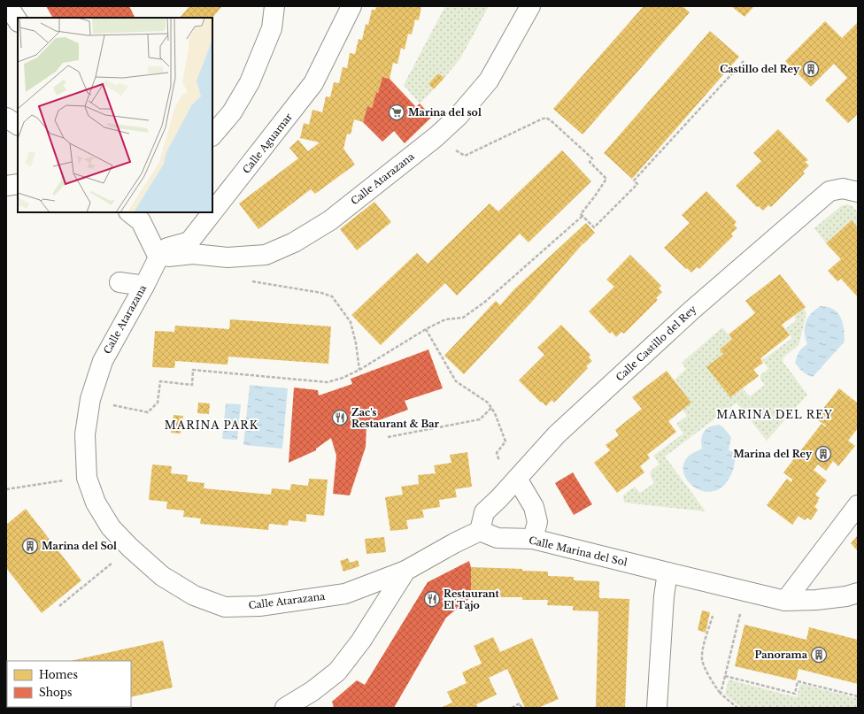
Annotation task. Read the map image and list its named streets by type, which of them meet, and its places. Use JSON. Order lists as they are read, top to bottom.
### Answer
{
  "streets": {
    "street": [
      "Calle Aguamar",
      "Calle Atarazana",
      "Calle Castillo del Rey",
      "Calle Marina del Sol"
    ]
  },
  "crossings": [
    ["Calle Aguamar", "Calle Atarazana"],
    ["Calle Castillo del Rey", "Calle Marina del Sol"]
  ],
  "districts": ["MARINA DEL REY", "MARINA PARK"],
  "places": {
    "building": [
      "Castillo del Rey",
      "Marina del Rey",
      "Marina del Sol",
      "Panorama"
    ],
    "supermarket": ["Marina del sol"],
    "restaurant": ["Zac's Restaurant & Bar", "Restaurant El Tajo"]
  },
  "legend": ["Homes", "Shops"]
}
